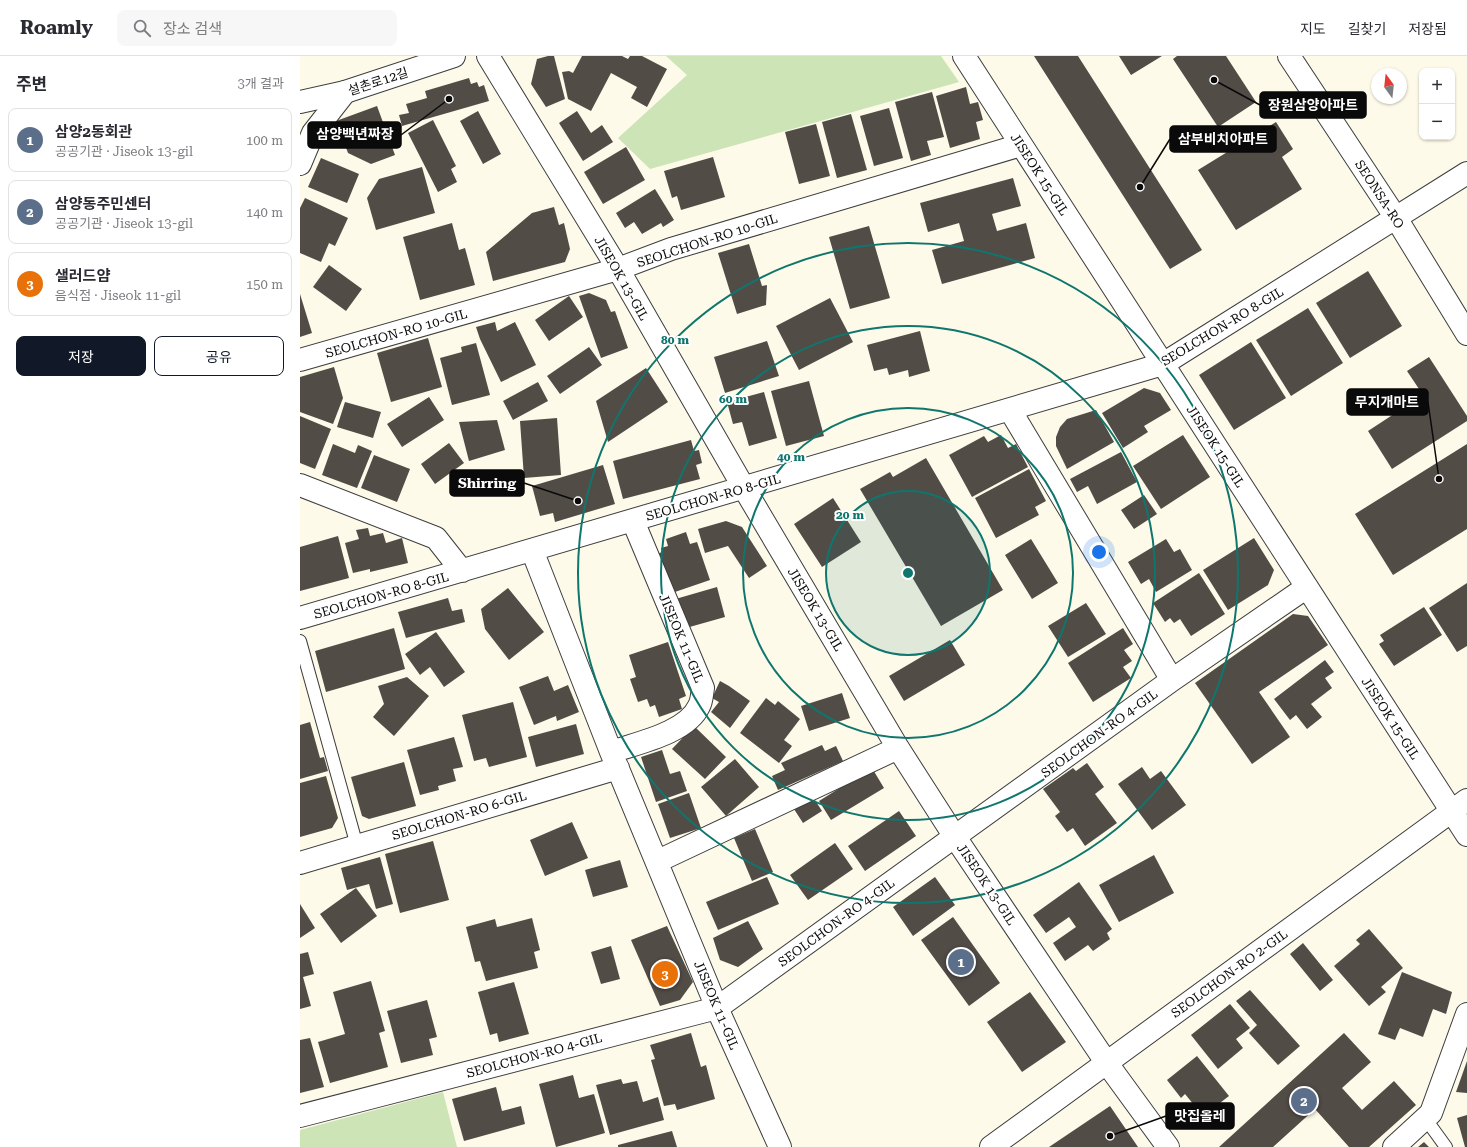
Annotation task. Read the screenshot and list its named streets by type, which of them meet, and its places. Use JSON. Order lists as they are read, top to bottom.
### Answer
{
  "streets": {
    "street": [
      "설촌로12길",
      "JISEOK 15-GIL",
      "SEONSA-RO",
      "SEOLCHON-RO 10-GIL",
      "JISEOK 13-GIL",
      "SEOLCHON-RO 8-GIL",
      "JISEOK 11-GIL",
      "SEOLCHON-RO 4-GIL",
      "SEOLCHON-RO 6-GIL",
      "SEOLCHON-RO 2-GIL"
    ]
  },
  "crossings": [
    ["JISEOK 15-GIL", "SEOLCHON-RO 10-GIL"],
    ["JISEOK 15-GIL", "SEOLCHON-RO 8-GIL"],
    ["JISEOK 15-GIL", "SEOLCHON-RO 4-GIL"],
    ["JISEOK 15-GIL", "SEOLCHON-RO 2-GIL"],
    ["SEONSA-RO", "SEOLCHON-RO 8-GIL"],
    ["SEOLCHON-RO 10-GIL", "JISEOK 13-GIL"],
    ["JISEOK 13-GIL", "SEOLCHON-RO 8-GIL"],
    ["JISEOK 13-GIL", "SEOLCHON-RO 4-GIL"],
    ["JISEOK 13-GIL", "SEOLCHON-RO 2-GIL"],
    ["SEOLCHON-RO 8-GIL", "JISEOK 11-GIL"],
    ["JISEOK 11-GIL", "SEOLCHON-RO 4-GIL"],
    ["JISEOK 11-GIL", "SEOLCHON-RO 6-GIL"]
  ],
  "places": [
    "장원삼양아파트",
    "삼양백년짜장",
    "삼부비치아파트",
    "무지개마트",
    "Shirring",
    "맛집올레"
  ],
  "north": "top",
  "page": {
    "header": "Roamly",
    "search": "장소 검색",
    "nav": ["지도", "길찾기", "저장됨"],
    "heading": ["주변", "3개 결과"],
    "map_buttons": ["+", "−"],
    "list": [
      {
        "mark": "1",
        "name": "삼양2동회관",
        "note": "공공기관 · Jiseok 13-gil",
        "value": "100 m"
      },
      {
        "mark": "2",
        "name": "삼양동주민센터",
        "note": "공공기관 · Jiseok 13-gil",
        "value": "140 m"
      },
      {
        "mark": "3",
        "name": "샐러드얌",
        "note": "음식점 · Jiseok 11-gil",
        "value": "150 m"
      }
    ],
    "buttons": ["저장", "공유"],
    "pins": ["1", "3", "2"]
  },
  "rings": [
    "80 m",
    "60 m",
    "40 m",
    "20 m"
  ]
}
